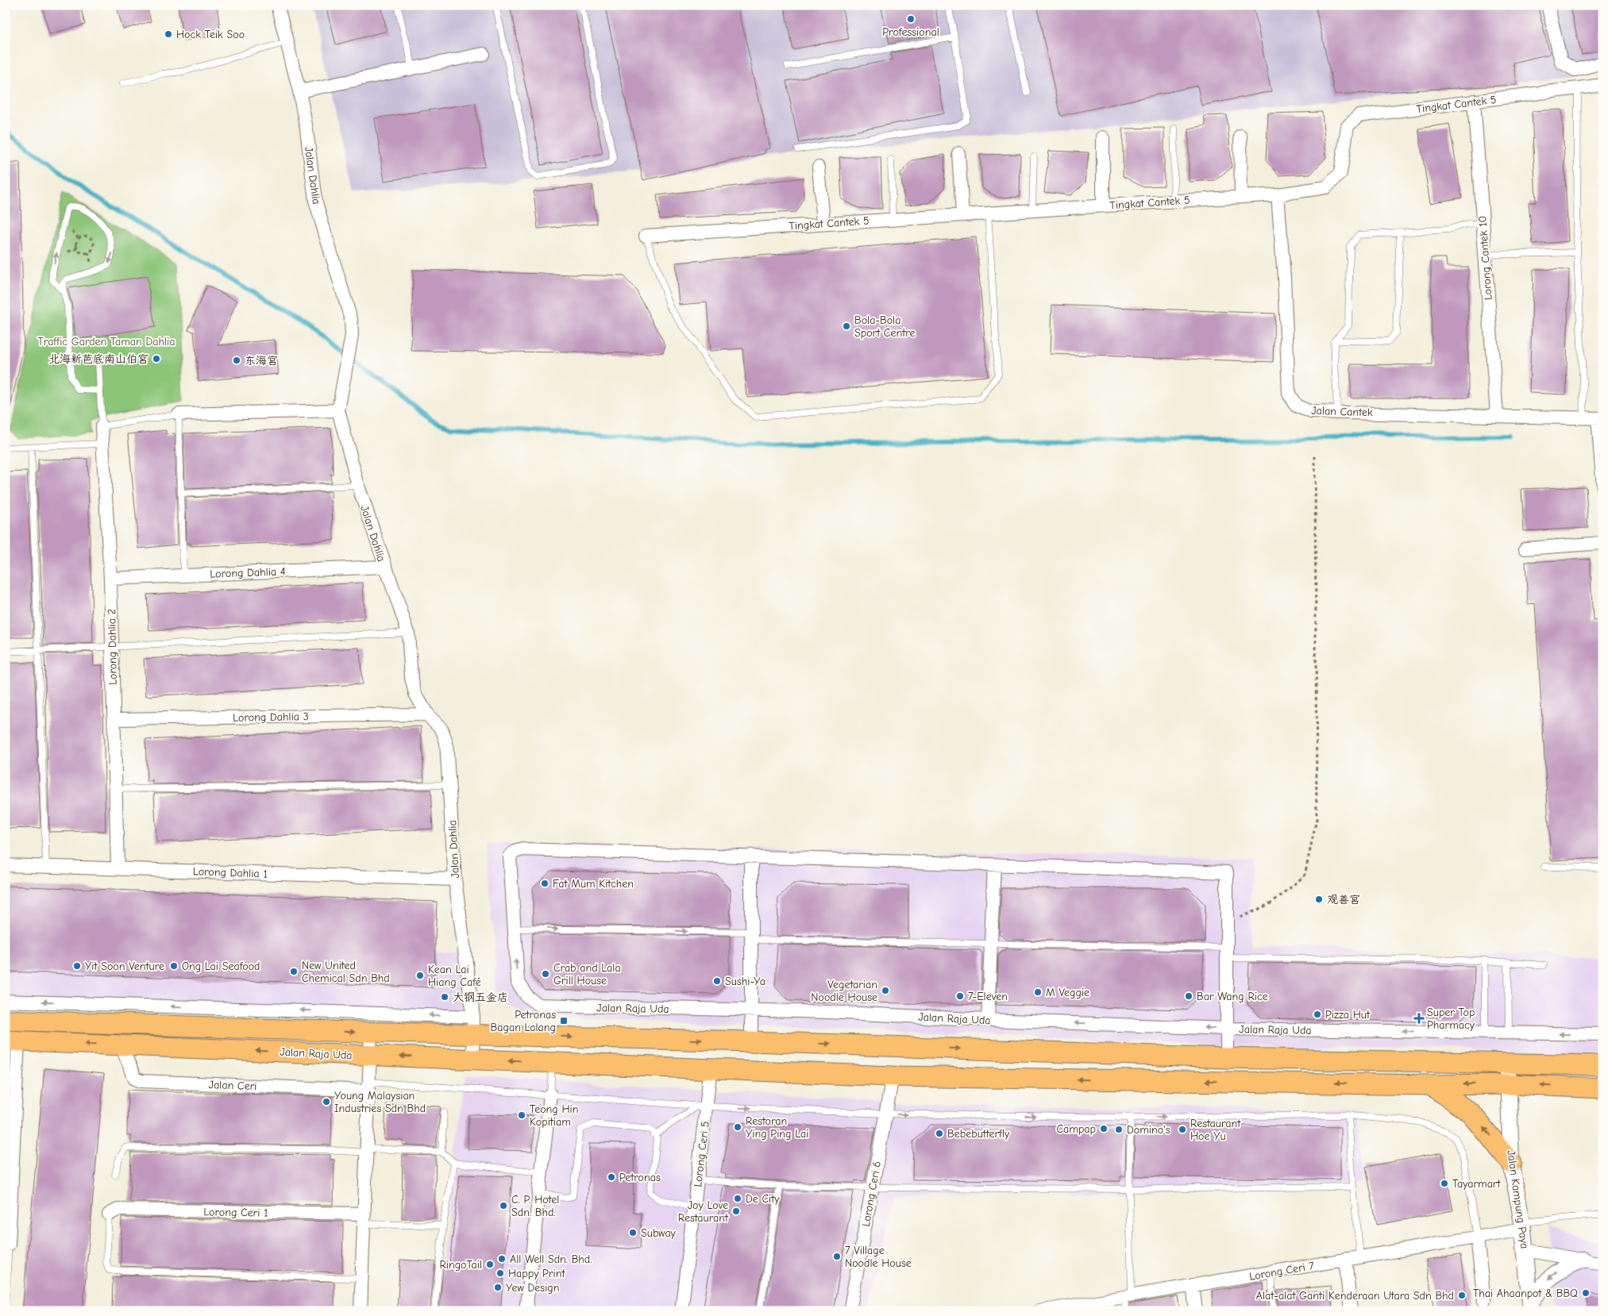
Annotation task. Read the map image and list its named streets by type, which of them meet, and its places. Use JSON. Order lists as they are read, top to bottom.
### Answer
{
  "streets": {
    "main road": ["Jalan Raja Uda"],
    "street": [
      "Tingkat Cantek 5",
      "Jalan Dahlia",
      "Lorong Cantek 10",
      "Jalan Cantek",
      "Lorong Dahlia 4",
      "Lorong Dahlia 2",
      "Lorong Dahlia 3",
      "Lorong Dahlia 1",
      "Jalan Ceri",
      "Lorong Ceri 5",
      "Lorong Ceri 6",
      "Jalan Kampung Paya",
      "Lorong Ceri 1",
      "Lorong Ceri 7"
    ]
  },
  "crossings": [
    ["Tingkat Cantek 5", "Lorong Cantek 10"],
    ["Tingkat Cantek 5", "Jalan Cantek"],
    ["Jalan Dahlia", "Lorong Dahlia 4"],
    ["Jalan Dahlia", "Lorong Dahlia 3"],
    ["Jalan Dahlia", "Lorong Dahlia 1"],
    ["Jalan Dahlia", "Jalan Raja Uda"],
    ["Lorong Cantek 10", "Jalan Cantek"],
    ["Lorong Dahlia 4", "Lorong Dahlia 2"],
    ["Lorong Dahlia 2", "Lorong Dahlia 3"],
    ["Lorong Dahlia 2", "Lorong Dahlia 1"],
    ["Jalan Raja Uda", "Jalan Ceri"],
    ["Jalan Raja Uda", "Lorong Ceri 5"],
    ["Jalan Raja Uda", "Lorong Ceri 6"],
    ["Jalan Raja Uda", "Jalan Kampung Paya"],
    ["Jalan Kampung Paya", "Lorong Ceri 7"]
  ],
  "parks": ["Traffic Garden Taman Dahlia"],
  "places": {
    "other": [
      "Professional",
      "Hock Teik Soo",
      "Bola-Bola Sport Centre",
      "北海新芭底南山伯宫",
      "东海宫",
      "Fat Mum Kitchen",
      "观善宫",
      "Yit Soon Venture",
      "Ong Lai Seafood",
      "New United Chemical Sdn Bhd",
      "Crab and Lala Grill House",
      "Kean Lai Hiang Café",
      "Sushi-Ya",
      "Vegetarian Noodle House",
      "M Veggie",
      "7-Eleven",
      "Bar Wang Rice",
      "大钢五金店",
      "Pizza Hut",
      "Young Malaysian Industries Sdn Bhd",
      "Teong Hin Kopitiam",
      "Restoran Ying Ping Lai",
      "Campap",
      "Domino's",
      "Restaurant Hoe Yu",
      "Bebebutterfly",
      "Petronas",
      "Tayarmart",
      "De City",
      "C. P. Hotel Sdn. Bhd.",
      "Joy Love Restaurant",
      "Subway",
      "7 Village Noodle House",
      "All Well Sdn. Bhd.",
      "RingoTail",
      "Happy Print",
      "Yew Design",
      "Thai Ahaanpot & BBQ",
      "Alat-alat Ganti Kenderaan Utara Sdn Bhd"
    ],
    "health": ["Super Top Pharmacy"],
    "transit": ["Petronas Bagan Lalang"]
  }
}
